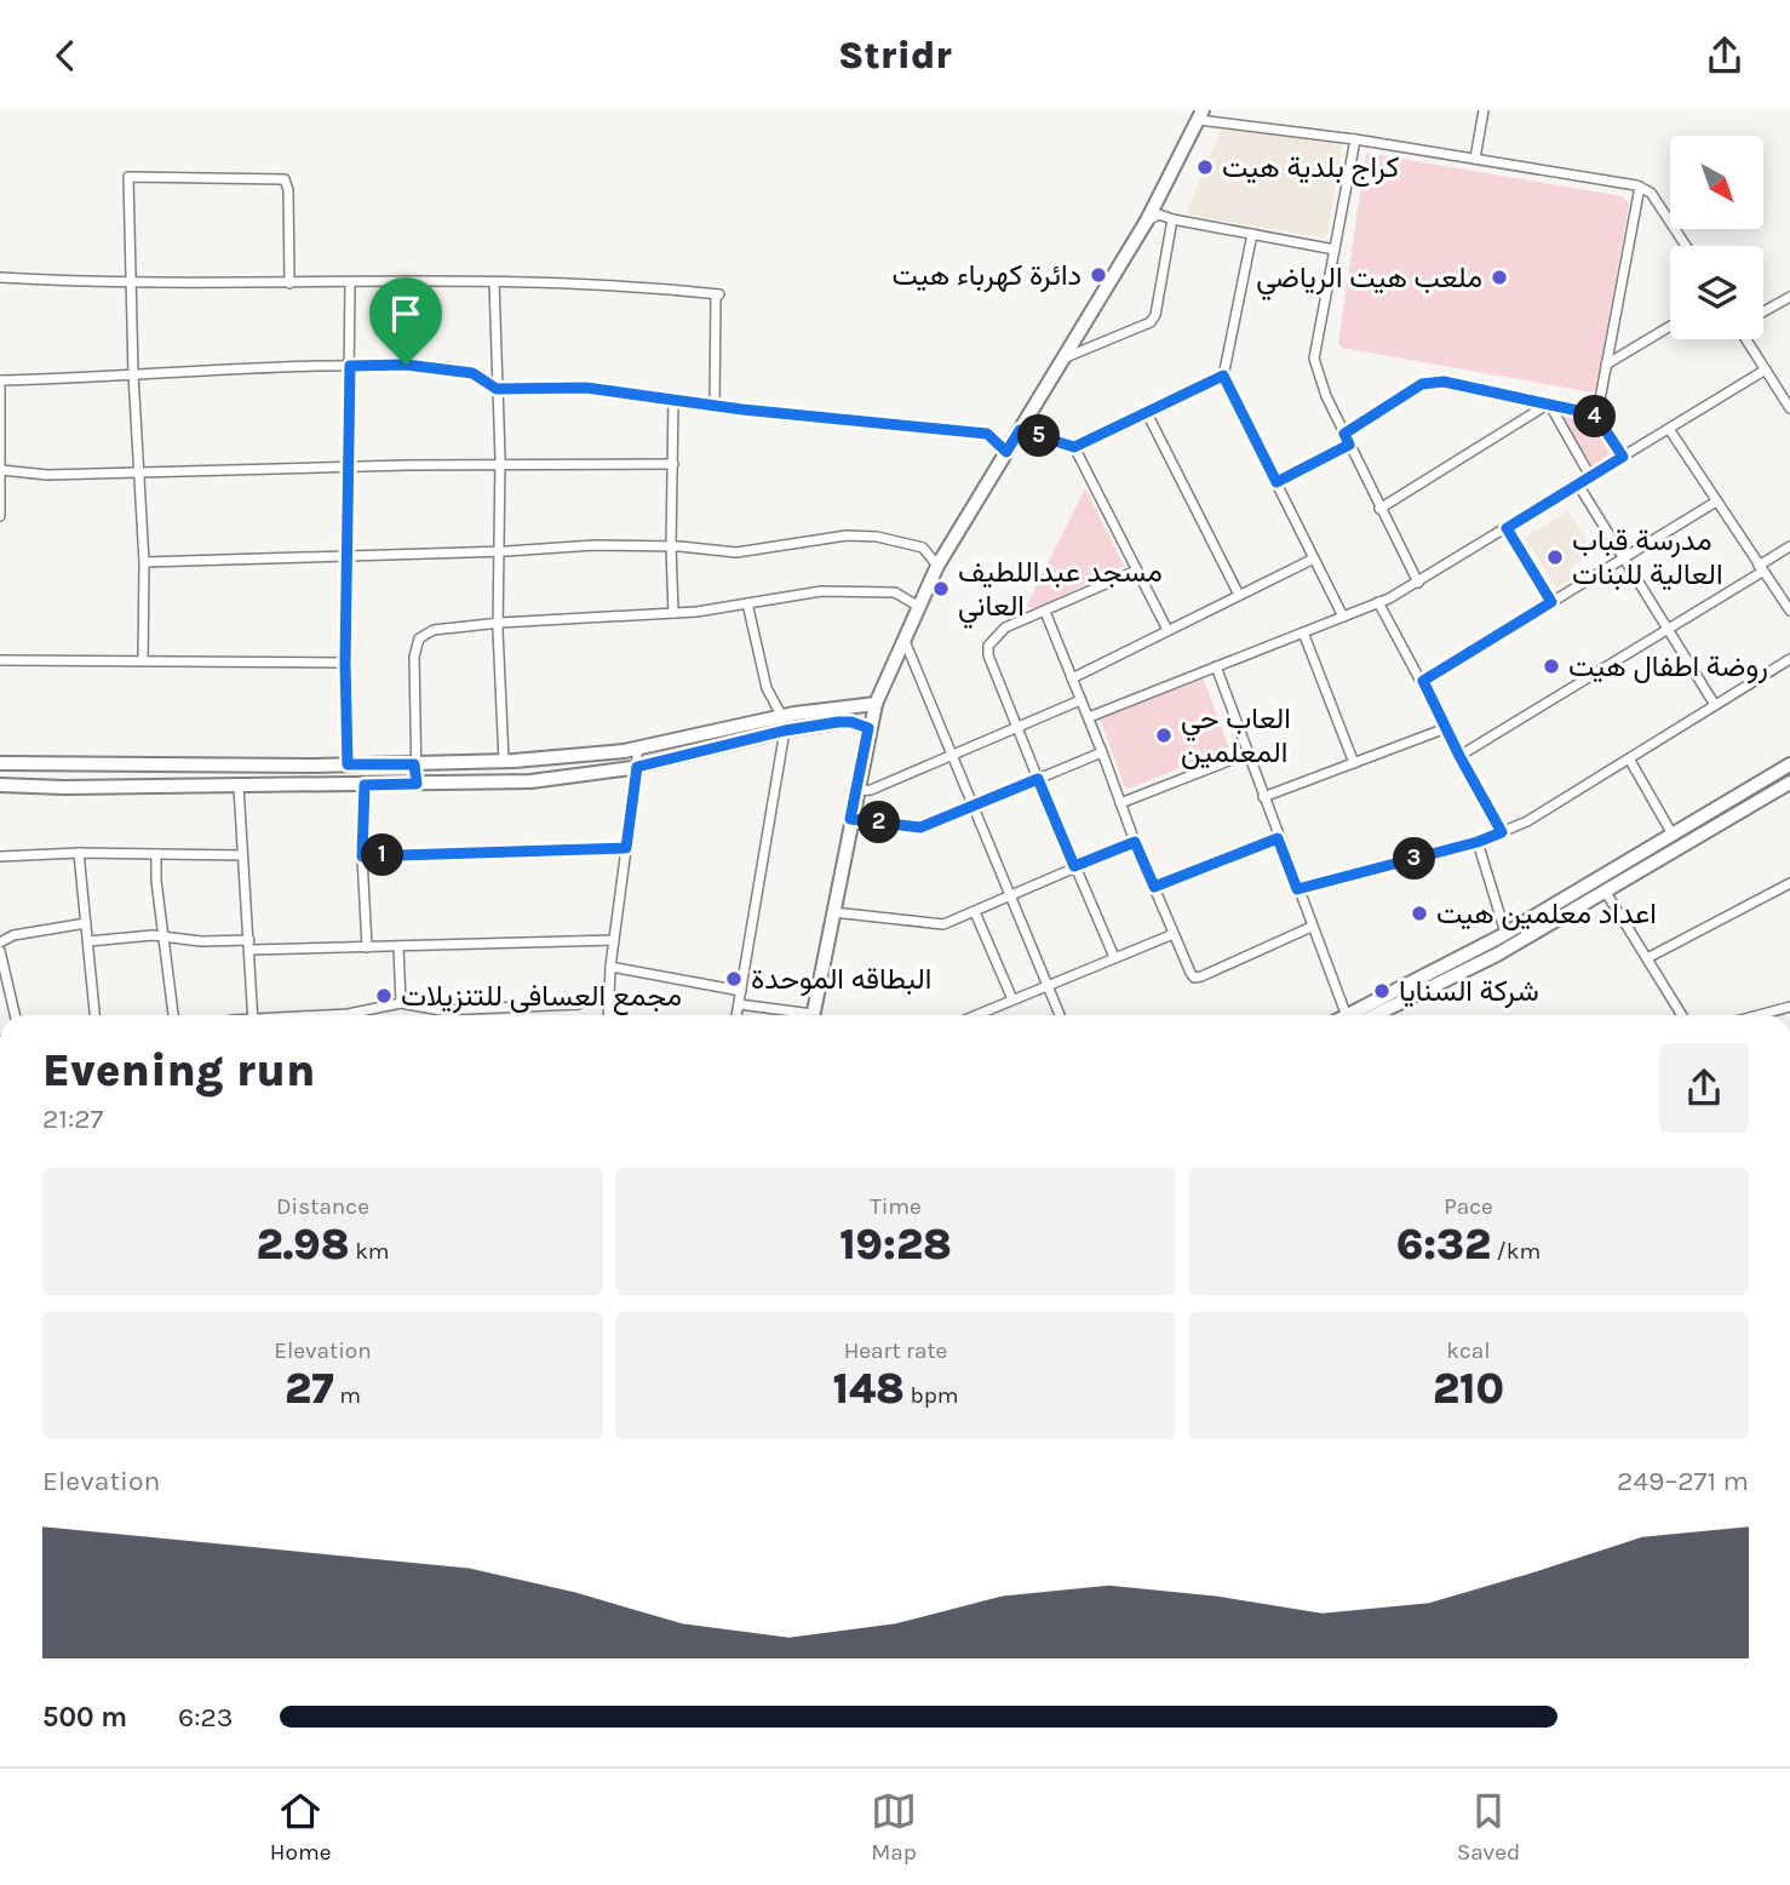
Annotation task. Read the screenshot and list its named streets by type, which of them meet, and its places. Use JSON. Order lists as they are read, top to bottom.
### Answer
{
  "places": [
    "كراج بلدية هيت",
    "دائرة كهرباء هيت",
    "ملعب هيت الرياضي",
    "مدرسة قباب العالية للبنات",
    "مسجد عبداللطيف العاني",
    "روضة اطفال هيت",
    "العاب حي المعلمين",
    "اعداد معلمين هيت",
    "البطاقه الموحدة",
    "شركة السنايا",
    "مجمع العسافي للتنزيلات"
  ],
  "north": "bottom right",
  "page": {
    "header": "Stridr",
    "pins": [
      "4",
      "5",
      "2",
      "1",
      "3"
    ],
    "heading": ["Evening run", "21:27"],
    "stats": [
      ["Distance", "2.98 km"],
      ["Time", "19:28"],
      ["Pace", "6:32 /km"],
      ["Elevation", "27 m"],
      ["Heart rate", "148 bpm"],
      ["kcal", "210"]
    ],
    "chart": ["Elevation", "249–271 m"],
    "list": [
      {
        "name": "500 m",
        "note": "6:23"
      }
    ],
    "tabs": ["Home", "Map", "Saved"]
  }
}
